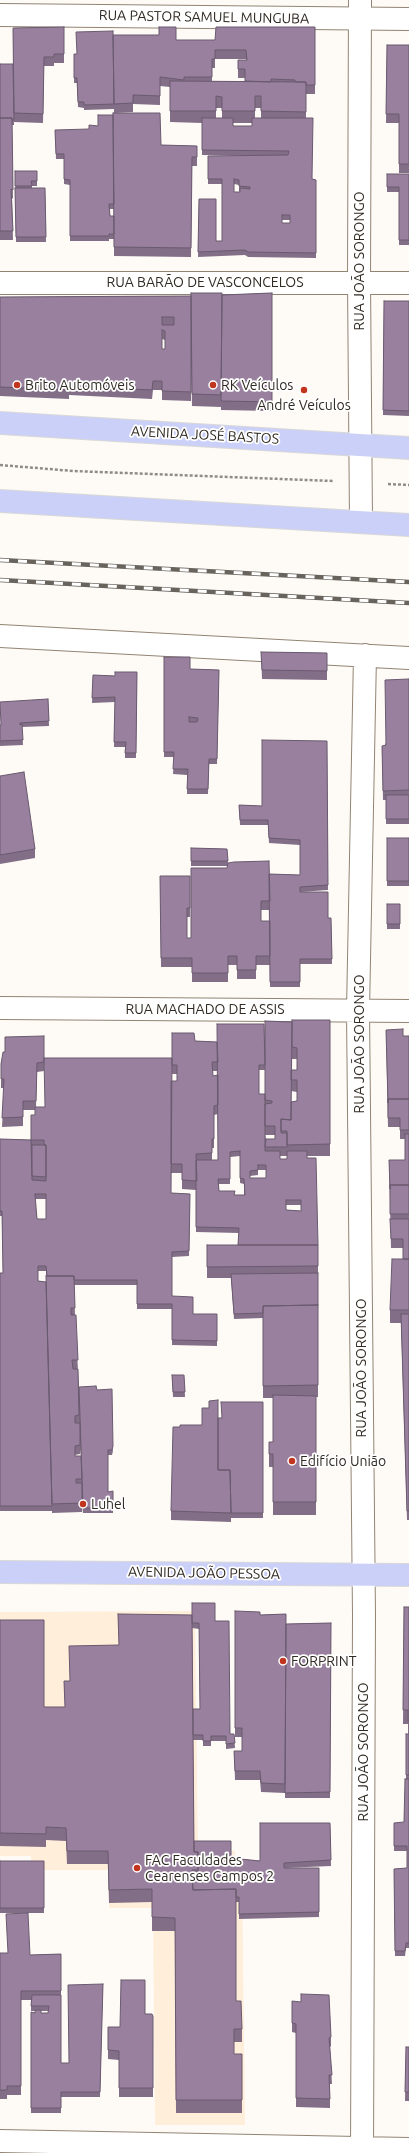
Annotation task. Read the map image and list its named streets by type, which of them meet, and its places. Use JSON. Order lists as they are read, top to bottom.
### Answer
{
  "streets": {
    "main road": ["AVENIDA JOSÉ BASTOS", "AVENIDA JOÃO PESSOA"],
    "street": [
      "RUA PASTOR SAMUEL MUNGUBA",
      "RUA JOÃO SORONGO",
      "RUA BARÃO DE VASCONCELOS",
      "RUA MACHADO DE ASSIS"
    ]
  },
  "crossings": [
    ["RUA PASTOR SAMUEL MUNGUBA", "RUA JOÃO SORONGO"],
    ["RUA JOÃO SORONGO", "RUA BARÃO DE VASCONCELOS"],
    ["RUA JOÃO SORONGO", "AVENIDA JOSÉ BASTOS"],
    ["RUA JOÃO SORONGO", "RUA MACHADO DE ASSIS"],
    ["RUA JOÃO SORONGO", "AVENIDA JOÃO PESSOA"]
  ],
  "places": [
    "Brito Automóveis",
    "RK Veículos",
    "André Veículos",
    "Edifício União",
    "Luhel",
    "FORPRINT",
    "FAC Faculdades Cearenses Campos 2"
  ]
}
